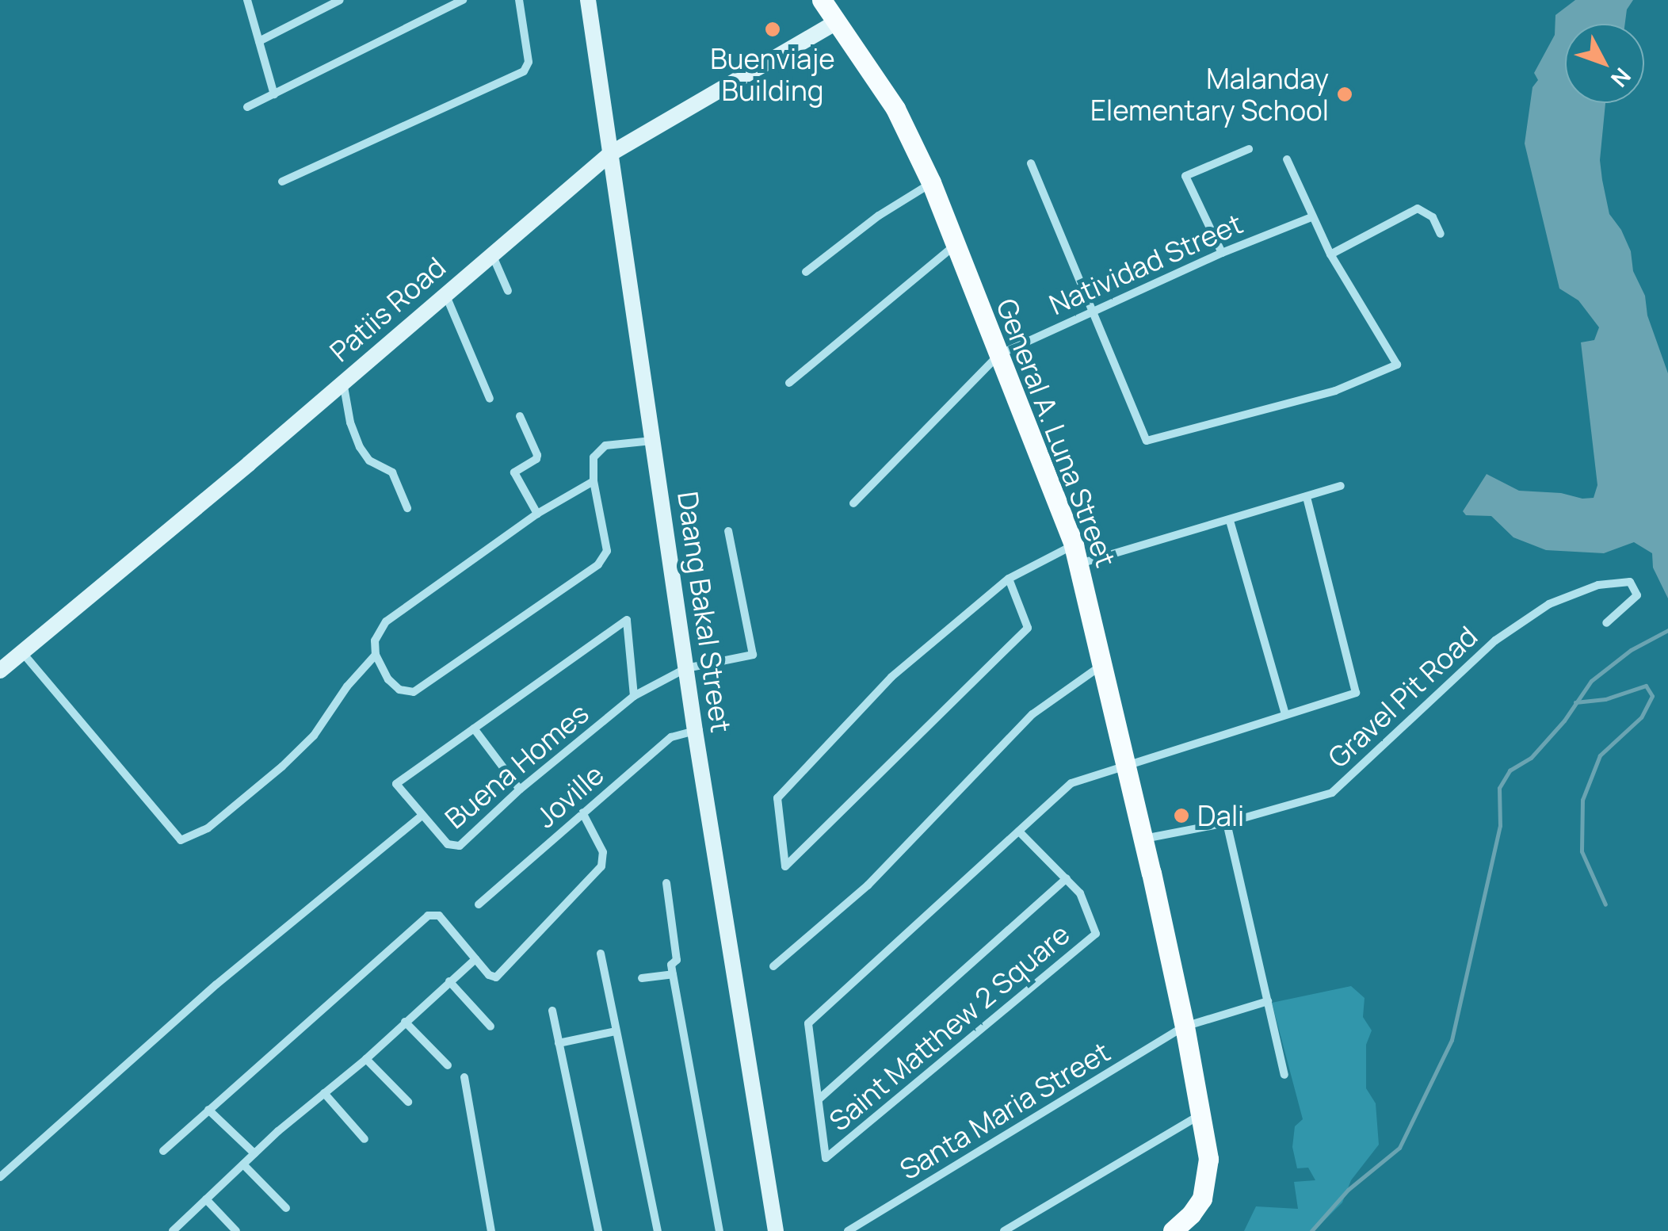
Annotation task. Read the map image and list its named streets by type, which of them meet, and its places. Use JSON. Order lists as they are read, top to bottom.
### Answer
{
  "streets": {
    "main road": ["General A. Luna Street"],
    "street": [
      "Natividad Street",
      "Patiis Road",
      "Daang Bakal Street",
      "Gravel Pit Road",
      "Buena Homes",
      "Joville",
      "Saint Matthew 2 Square",
      "Santa Maria Street"
    ]
  },
  "crossings": [
    ["Natividad Street", "General A. Luna Street"],
    ["Patiis Road", "General A. Luna Street"],
    ["Patiis Road", "Daang Bakal Street"],
    ["General A. Luna Street", "Gravel Pit Road"],
    ["General A. Luna Street", "Saint Matthew 2 Square"],
    ["General A. Luna Street", "Santa Maria Street"],
    ["Daang Bakal Street", "Buena Homes"],
    ["Daang Bakal Street", "Joville"]
  ],
  "places": ["Buenviaje Building", "Malanday Elementary School", "Dali"],
  "north": "bottom right"
}
